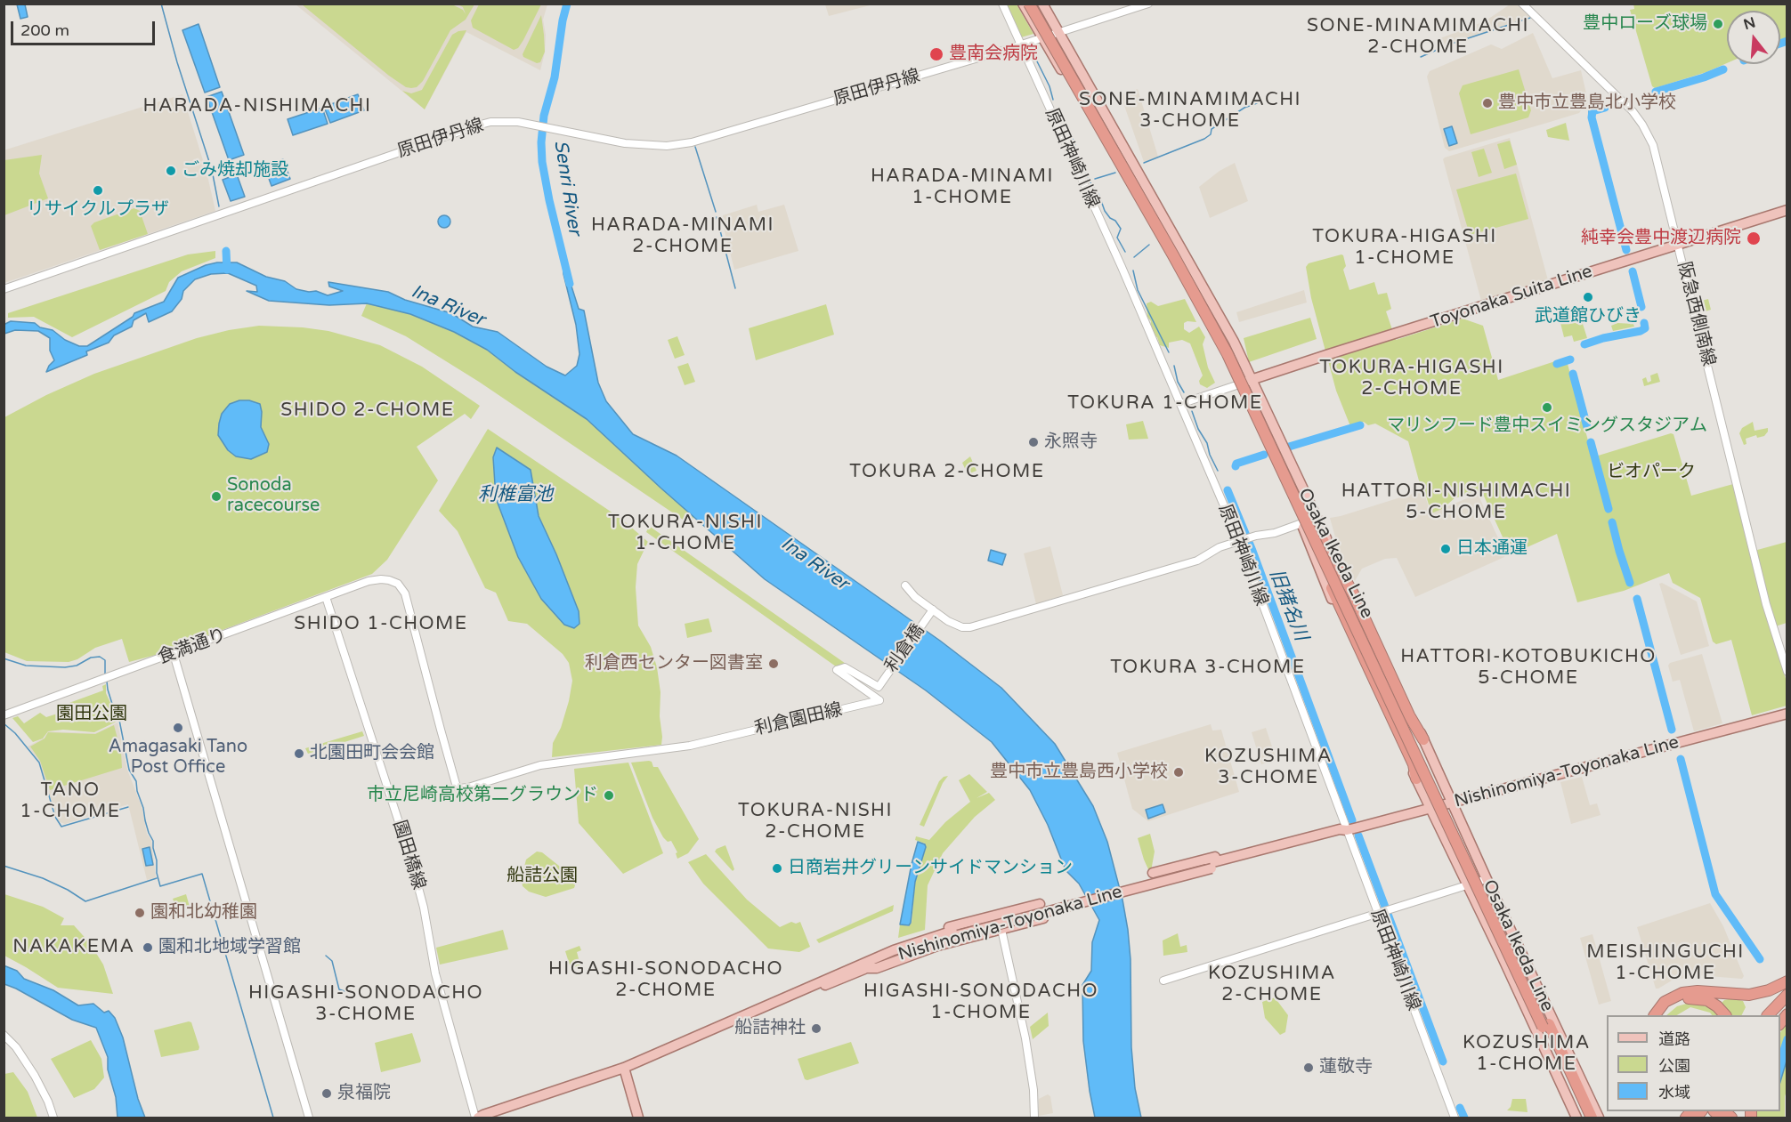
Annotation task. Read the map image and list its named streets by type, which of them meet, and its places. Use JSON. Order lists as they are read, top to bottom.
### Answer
{
  "streets": {
    "main road": ["Toyonaka Suita Line", "Osaka Ikeda Line", "Nishinomiya-Toyonaka Line"],
    "street": [
      "原田伊丹線",
      "原田神崎川線",
      "阪急西側南線",
      "食満通り",
      "利倉橋",
      "利倉園田線",
      "園田橋線"
    ]
  },
  "crossings": [
    ["原田伊丹線", "原田神崎川線"],
    ["原田伊丹線", "Osaka Ikeda Line"],
    ["原田神崎川線", "Nishinomiya-Toyonaka Line"],
    ["Toyonaka Suita Line", "阪急西側南線"],
    ["Toyonaka Suita Line", "Osaka Ikeda Line"],
    ["Osaka Ikeda Line", "Nishinomiya-Toyonaka Line"],
    ["食満通り", "利倉園田線"],
    ["食満通り", "園田橋線"],
    ["利倉橋", "利倉園田線"],
    ["Nishinomiya-Toyonaka Line", "園田橋線"]
  ],
  "districts": [
    "SONE-MINAMIMACHI 2-CHOME",
    "SONE-MINAMIMACHI 3-CHOME",
    "HARADA-NISHIMACHI",
    "HARADA-MINAMI 1-CHOME",
    "HARADA-MINAMI 2-CHOME",
    "TOKURA-HIGASHI 1-CHOME",
    "TOKURA-HIGASHI 2-CHOME",
    "TOKURA 1-CHOME",
    "SHIDO 2-CHOME",
    "TOKURA 2-CHOME",
    "HATTORI-NISHIMACHI 5-CHOME",
    "TOKURA-NISHI 1-CHOME",
    "SHIDO 1-CHOME",
    "HATTORI-KOTOBUKICHO 5-CHOME",
    "TOKURA 3-CHOME",
    "KOZUSHIMA 3-CHOME",
    "TANO 1-CHOME",
    "TOKURA-NISHI 2-CHOME",
    "NAKAKEMA",
    "MEISHINGUCHI 1-CHOME",
    "HIGASHI-SONODACHO 2-CHOME",
    "KOZUSHIMA 2-CHOME",
    "HIGASHI-SONODACHO 1-CHOME",
    "HIGASHI-SONODACHO 3-CHOME",
    "KOZUSHIMA 1-CHOME"
  ],
  "water": [
    "Senri River",
    "Ina River",
    "利椎富池",
    "旧猪名川"
  ],
  "parks": ["ビオパーク", "園田公園", "船詰公園"],
  "places": [
    "豊中ローズ球場",
    "豊南会病院",
    "豊中市立豊島北小学校",
    "ごみ焼却施設",
    "リサイクルプラザ",
    "純幸会豊中渡辺病院",
    "武道館ひびき",
    "マリンフード豊中スイミングスタジアム",
    "永照寺",
    "Sonoda racecourse",
    "日本通運",
    "利倉西センター図書室",
    "Amagasaki Tano Post Office",
    "北園田町会会館",
    "豊中市立豊島西小学校",
    "市立尼崎高校第二グラウンド",
    "日商岩井グリーンサイドマンション",
    "園和北幼稚園",
    "園和北地域学習館",
    "船詰神社",
    "蓮敬寺",
    "泉福院"
  ],
  "legend": ["道路", "公園", "水域"],
  "scale_bar": "200 m",
  "north": "top"
}
